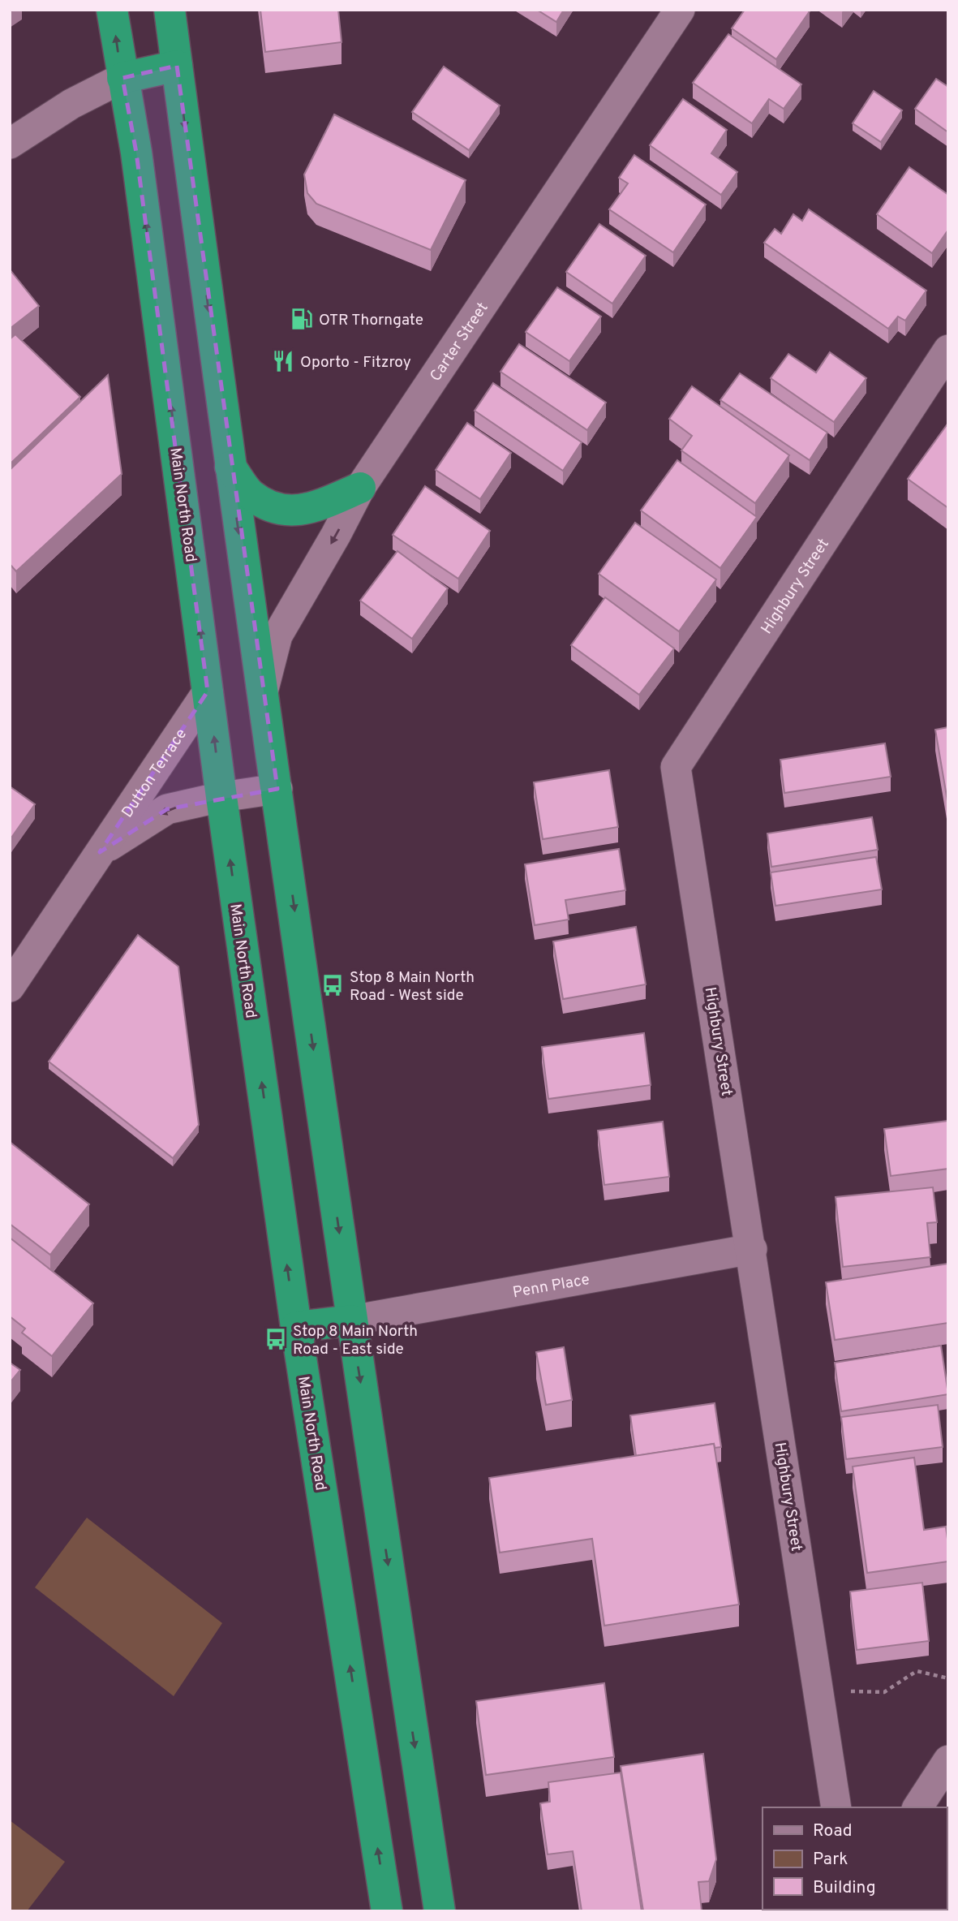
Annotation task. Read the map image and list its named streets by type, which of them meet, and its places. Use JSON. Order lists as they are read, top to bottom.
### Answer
{
  "streets": {
    "highway": ["Main North Road"],
    "street": [
      "Carter Street",
      "Highbury Street",
      "Dutton Terrace",
      "Penn Place"
    ]
  },
  "crossings": [
    ["Main North Road", "Dutton Terrace"],
    ["Highbury Street", "Penn Place"]
  ],
  "places": {
    "fuel station": ["OTR Thorngate"],
    "restaurant": ["Oporto - Fitzroy"],
    "bus stop": ["Stop 8 Main North Road - West side", "Stop 8 Main North Road - East side"]
  },
  "legend": ["Road", "Park", "Building"]
}
